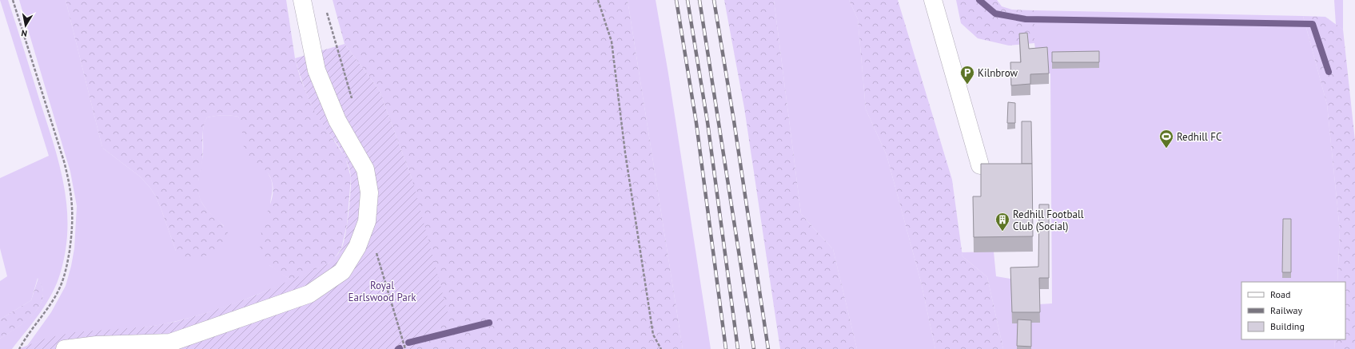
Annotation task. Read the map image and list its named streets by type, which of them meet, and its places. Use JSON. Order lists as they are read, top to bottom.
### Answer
{
  "parks": ["Royal Earlswood Park"],
  "places": {
    "parking": ["Kilnbrow"],
    "sports": ["Redhill FC"],
    "building": ["Redhill Football Club (Social)"]
  },
  "legend": ["Road", "Railway", "Building"],
  "north": "bottom"
}
